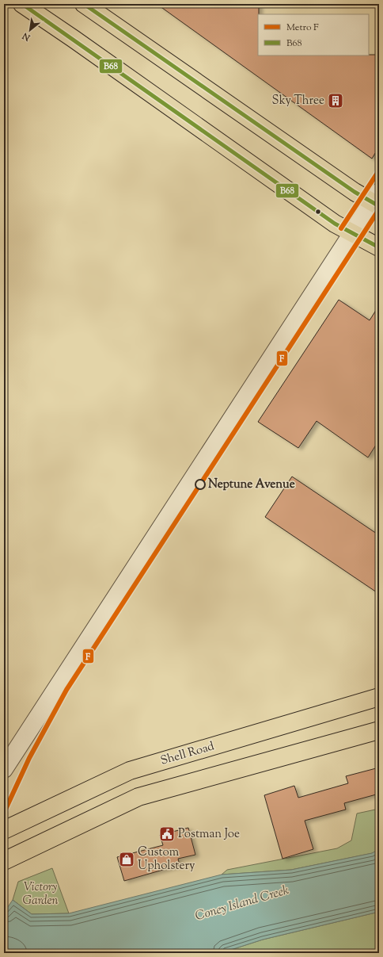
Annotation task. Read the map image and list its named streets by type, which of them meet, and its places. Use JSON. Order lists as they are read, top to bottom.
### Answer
{
  "streets": {
    "main road": ["Shell Road"]
  },
  "water": ["Coney Island Creek"],
  "parks": ["Victory Garden"],
  "places": {
    "building": ["Sky Three"],
    "other": ["Neptune Avenue"],
    "public building": ["Postman Joe"],
    "shop": ["Custom Upholstery"]
  },
  "lines": ["transit line B68", "metro line F"],
  "legend": ["Metro F", "B68"],
  "north": "bottom left"
}
